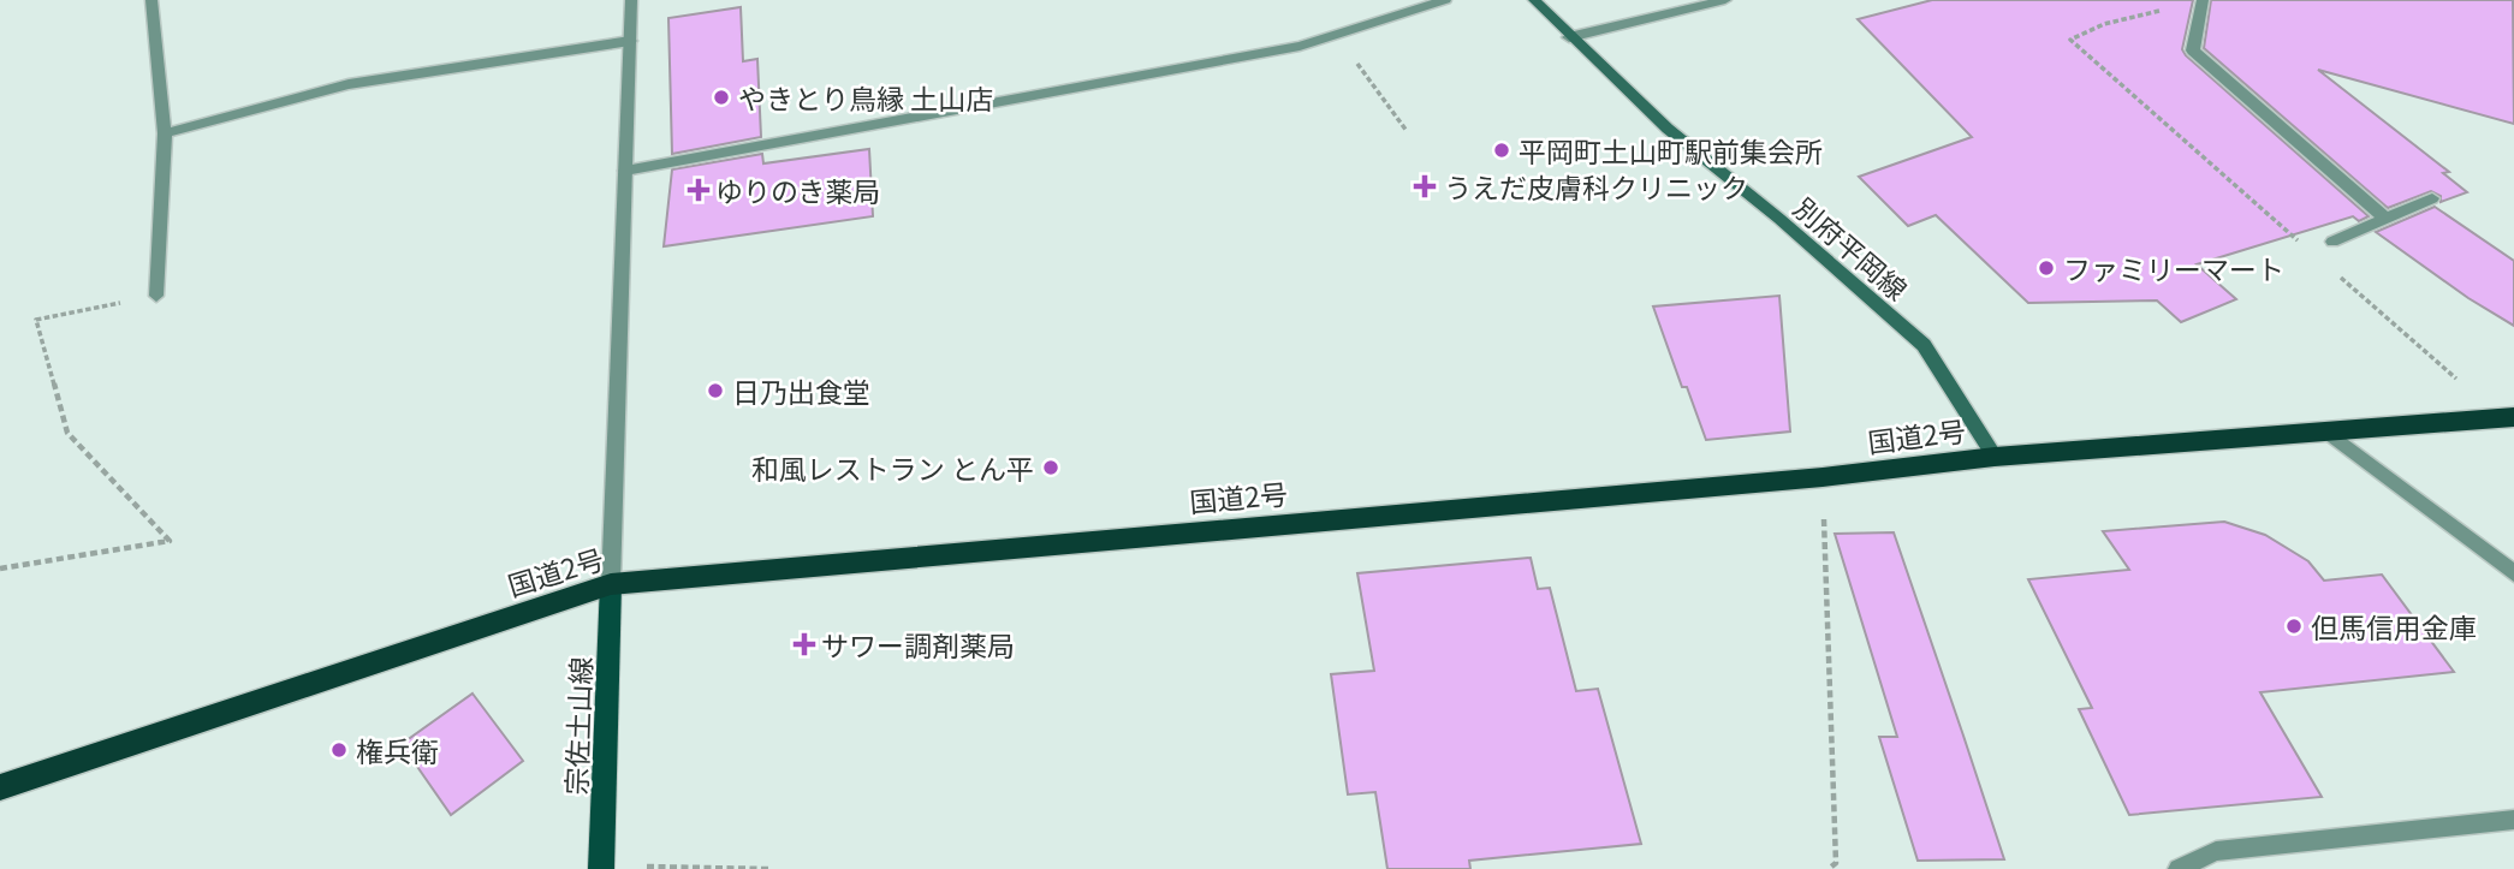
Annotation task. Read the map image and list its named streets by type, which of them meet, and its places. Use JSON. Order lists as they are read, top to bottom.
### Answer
{
  "streets": {
    "highway": ["国道2号"],
    "main road": ["別府平岡線", "宗佐土山線"]
  },
  "crossings": [
    ["別府平岡線", "国道2号"],
    ["国道2号", "宗佐土山線"]
  ],
  "places": {
    "other": [
      "やきとり鳥縁 土山店",
      "平岡町土山町駅前集会所",
      "ファミリーマート",
      "日乃出食堂",
      "和風レストラン とん平",
      "但馬信用金庫",
      "権兵衛"
    ],
    "health": ["うえだ皮膚科クリニック", "ゆりのき薬局", "サワー調剤薬局"]
  }
}
